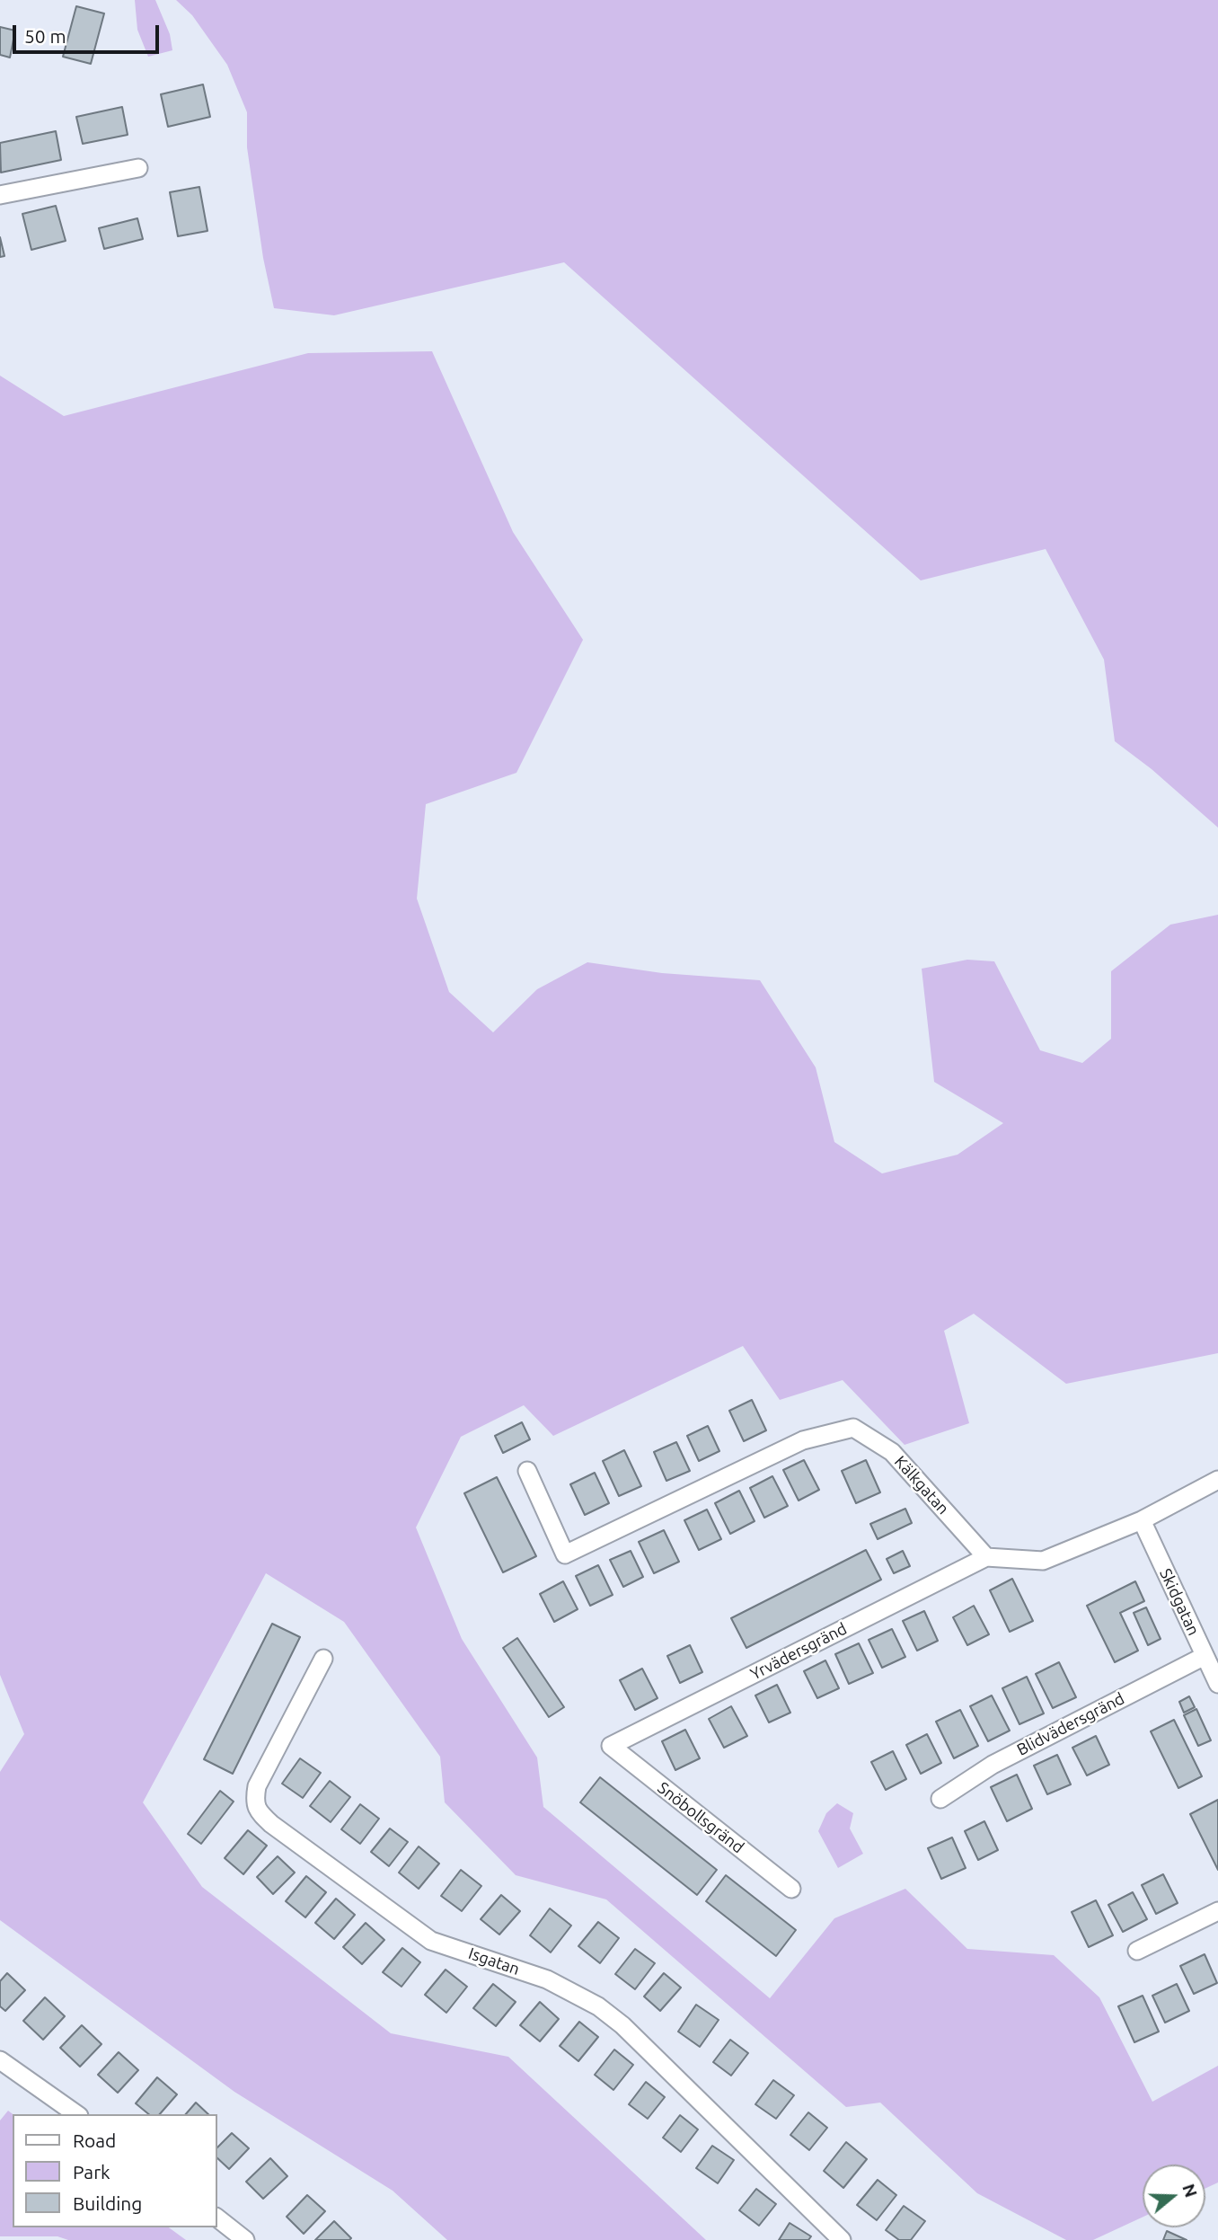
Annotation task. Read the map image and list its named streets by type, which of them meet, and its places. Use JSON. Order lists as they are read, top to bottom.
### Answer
{
  "streets": {
    "street": [
      "Kälkgatan",
      "Skidgatan",
      "Yrvädersgränd",
      "Blidvädersgränd",
      "Snöbollsgränd",
      "Isgatan"
    ]
  },
  "crossings": [
    ["Kälkgatan", "Yrvädersgränd"],
    ["Skidgatan", "Blidvädersgränd"],
    ["Yrvädersgränd", "Snöbollsgränd"]
  ],
  "legend": ["Road", "Park", "Building"],
  "scale_bar": "50 m",
  "north": "right"
}
